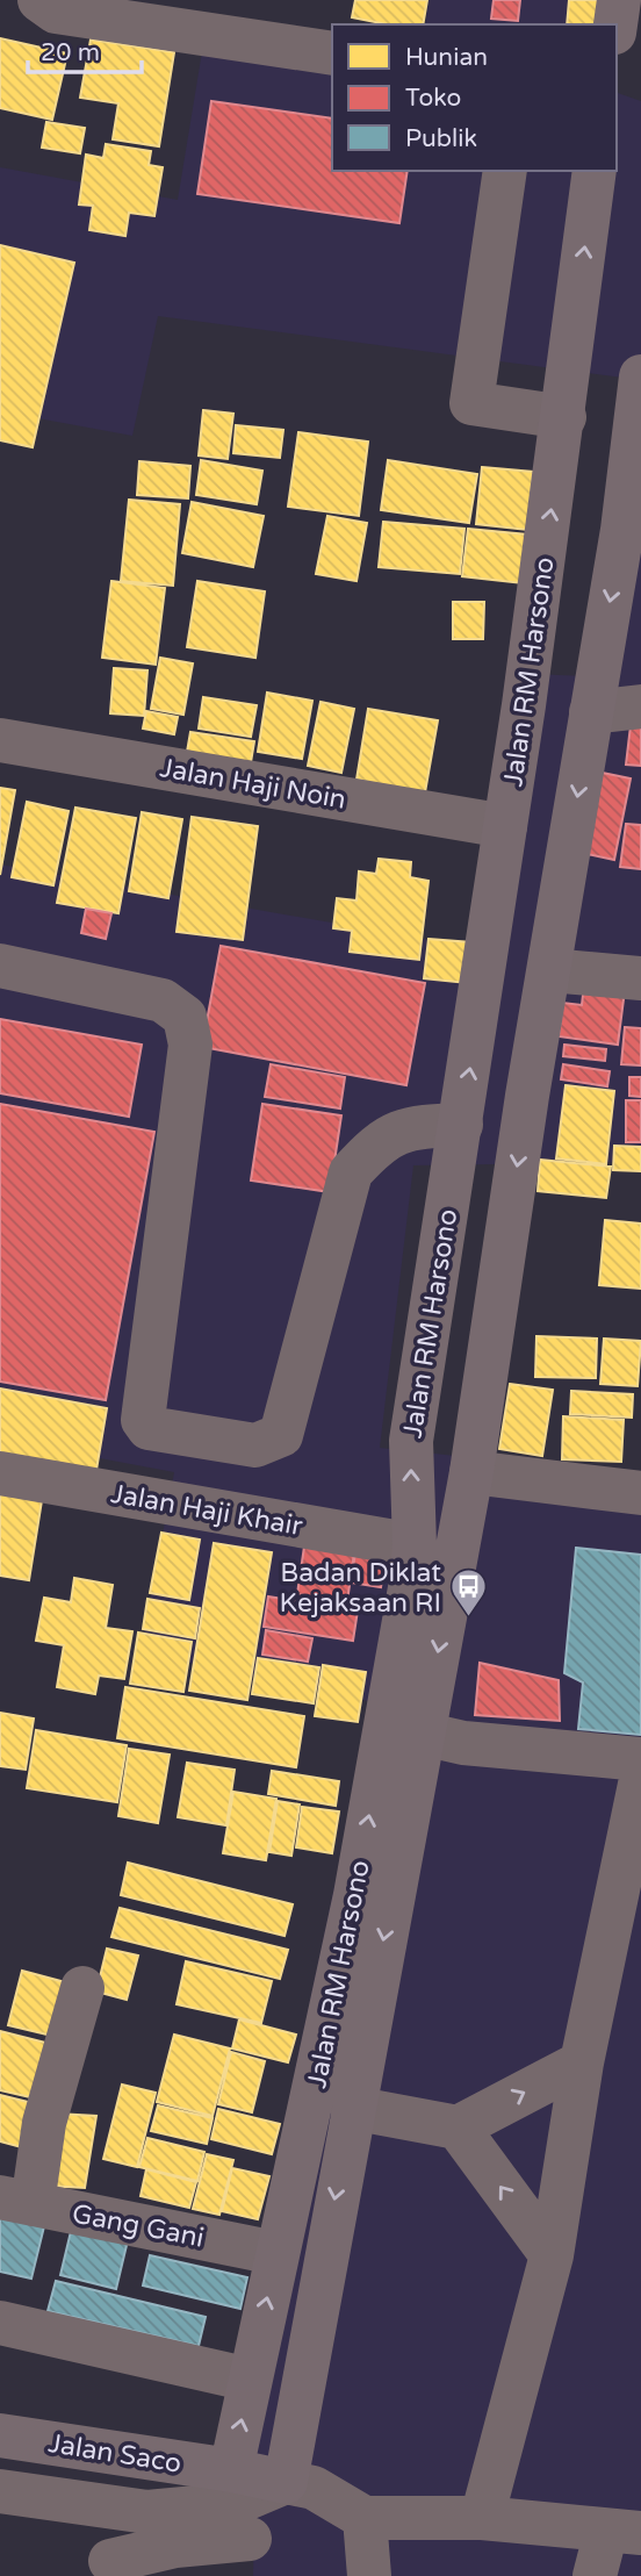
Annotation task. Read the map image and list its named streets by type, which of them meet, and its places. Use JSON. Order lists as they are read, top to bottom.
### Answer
{
  "streets": {
    "main road": ["Jalan RM Harsono", "Jalan Saco"],
    "street": ["Jalan Haji Noin", "Jalan Haji Khair", "Gang Gani"]
  },
  "crossings": [
    ["Jalan RM Harsono", "Jalan Haji Noin"],
    ["Jalan RM Harsono", "Jalan Haji Khair"],
    ["Jalan RM Harsono", "Gang Gani"],
    ["Jalan RM Harsono", "Jalan Saco"]
  ],
  "places": {
    "bus stop": ["Badan Diklat Kejaksaan RI"]
  },
  "legend": ["Hunian", "Toko", "Publik"],
  "scale_bar": "20 m"
}
